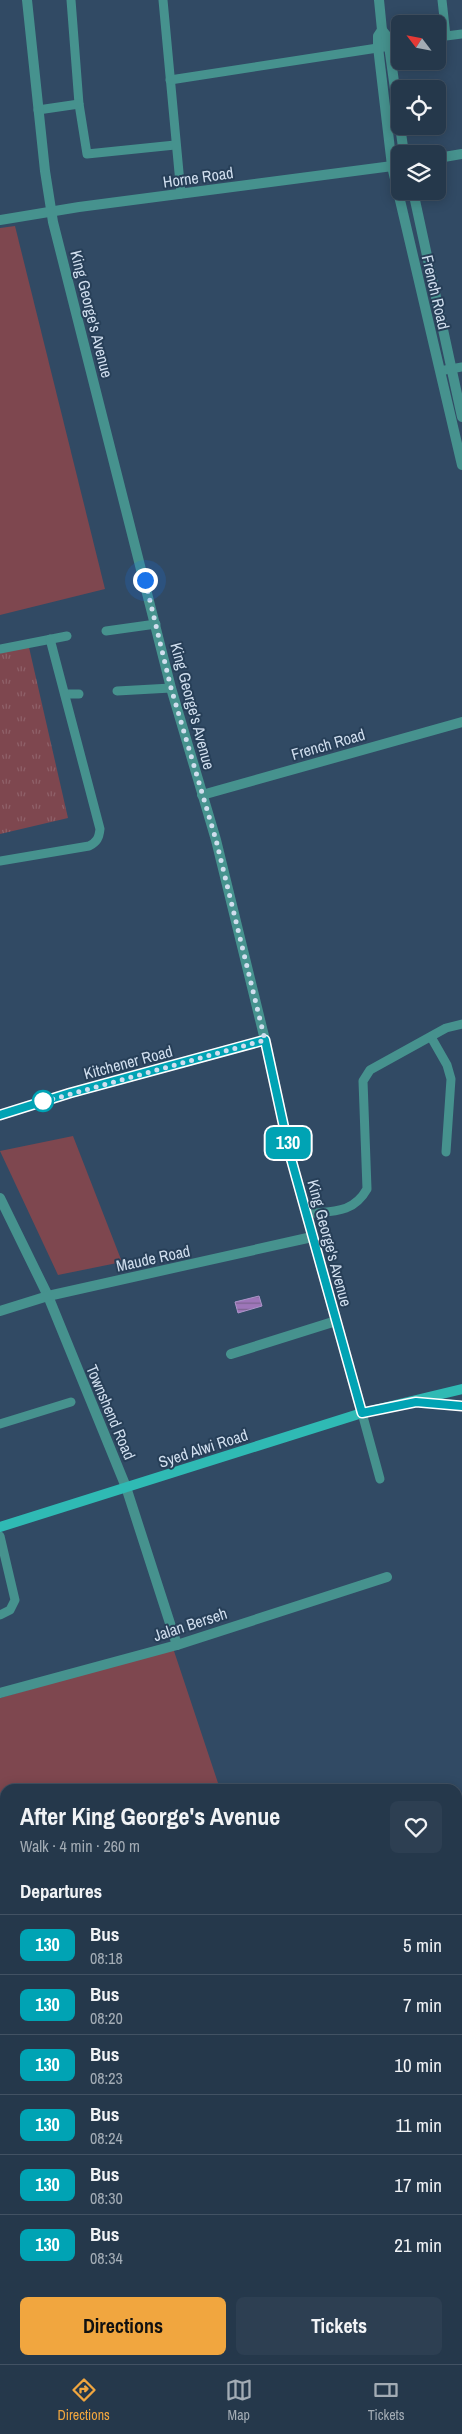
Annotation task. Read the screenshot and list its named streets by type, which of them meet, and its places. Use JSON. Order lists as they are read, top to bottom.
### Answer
{
  "streets": {
    "street": [
      "Horne Road",
      "French Road",
      "King George's Avenue",
      "Kitchener Road",
      "Maude Road",
      "Townshend Road",
      "Syed Alwi Road",
      "Jalan Berseh"
    ]
  },
  "crossings": [
    ["Horne Road", "King George's Avenue"],
    ["French Road", "King George's Avenue"],
    ["King George's Avenue", "Kitchener Road"],
    ["King George's Avenue", "Maude Road"],
    ["King George's Avenue", "Syed Alwi Road"],
    ["Maude Road", "Townshend Road"],
    ["Townshend Road", "Syed Alwi Road"],
    ["Townshend Road", "Jalan Berseh"]
  ],
  "lines": ["bus line 130"],
  "north": "top left",
  "page": {
    "on_map": "130",
    "heading": [
      ["After King George's Avenue", "Walk · 4 min · 260 m"],
      "Departures"
    ],
    "list": [
      {
        "mark": "130",
        "name": "Bus",
        "note": "08:18",
        "value": "5 min"
      },
      {
        "mark": "130",
        "name": "Bus",
        "note": "08:20",
        "value": "7 min"
      },
      {
        "mark": "130",
        "name": "Bus",
        "note": "08:23",
        "value": "10 min"
      },
      {
        "mark": "130",
        "name": "Bus",
        "note": "08:24",
        "value": "11 min"
      },
      {
        "mark": "130",
        "name": "Bus",
        "note": "08:30",
        "value": "17 min"
      },
      {
        "mark": "130",
        "name": "Bus",
        "note": "08:34",
        "value": "21 min"
      }
    ],
    "buttons": ["Directions", "Tickets"],
    "tabs": ["Directions", "Map", "Tickets"]
  }
}
